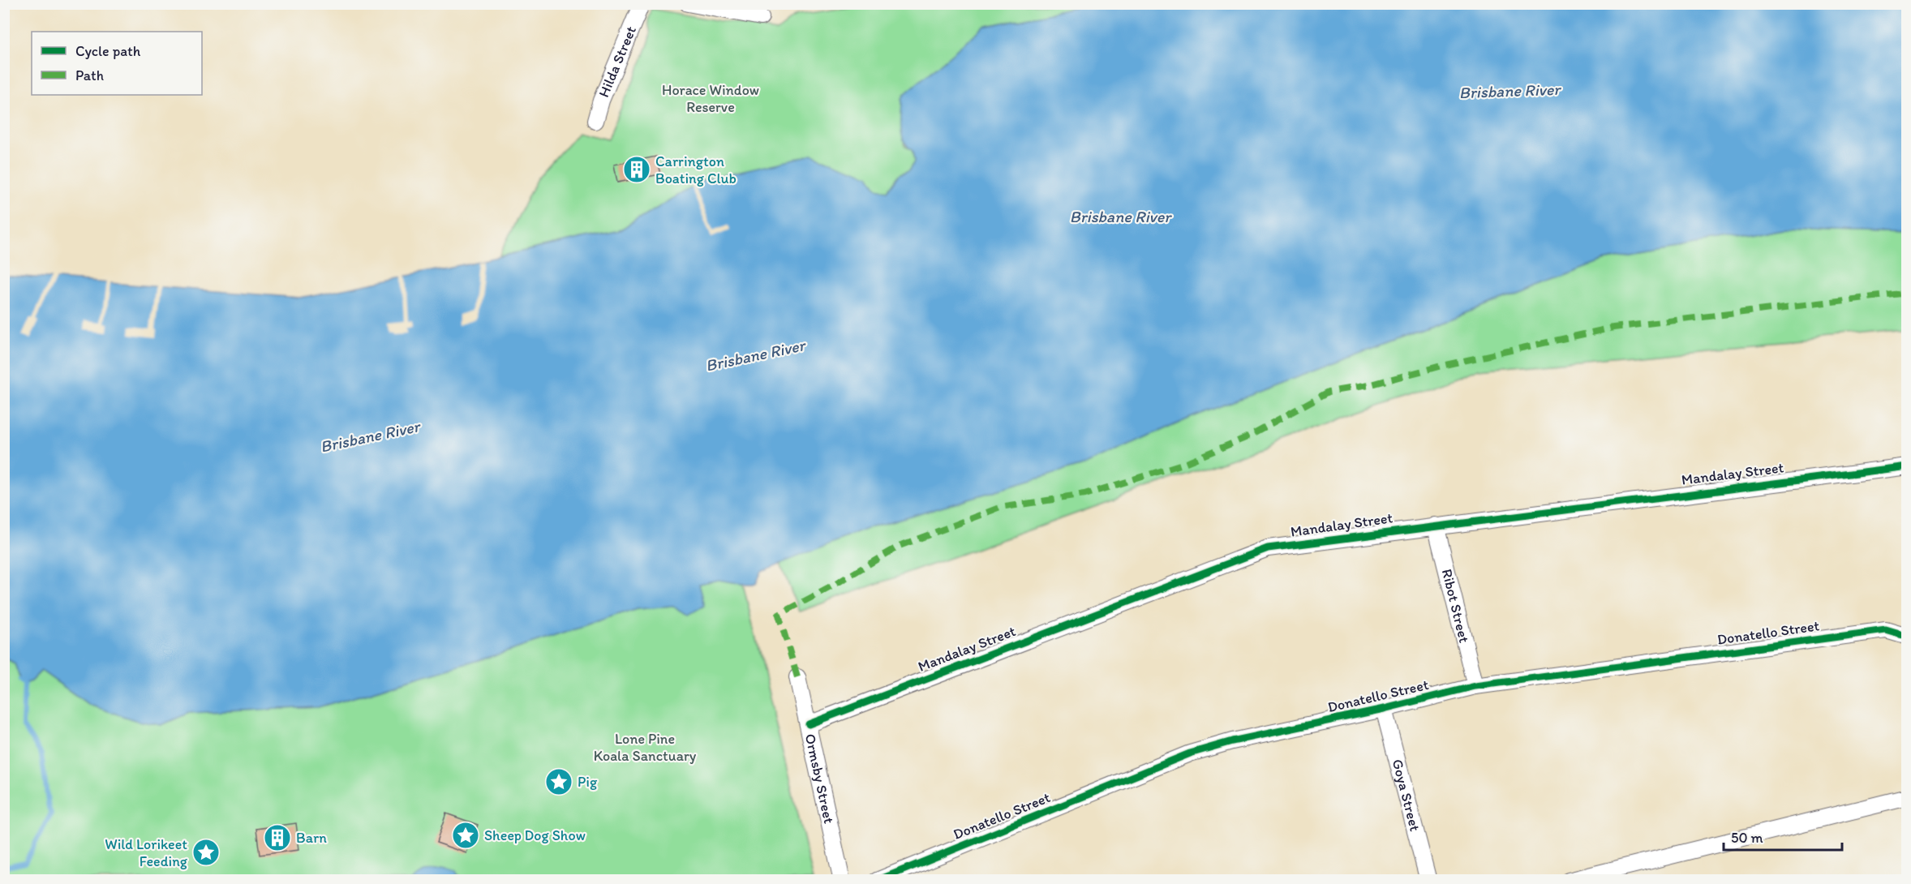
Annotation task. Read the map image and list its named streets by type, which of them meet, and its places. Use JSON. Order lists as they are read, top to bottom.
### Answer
{
  "streets": {
    "street": [
      "Hilda Street",
      "Mandalay Street",
      "Ribot Street",
      "Donatello Street",
      "Ormsby Street",
      "Goya Street"
    ]
  },
  "crossings": [
    ["Mandalay Street", "Ribot Street"],
    ["Mandalay Street", "Ormsby Street"],
    ["Ribot Street", "Donatello Street"],
    ["Donatello Street", "Goya Street"]
  ],
  "water": ["Brisbane River"],
  "parks": ["Horace Window Reserve", "Lone Pine Koala Sanctuary"],
  "places": {
    "building": ["Carrington Boating Club", "Barn"],
    "place": ["Pig", "Sheep Dog Show", "Wild Lorikeet Feeding"]
  },
  "legend": ["Cycle path", "Path"],
  "scale_bar": "50 m"
}
